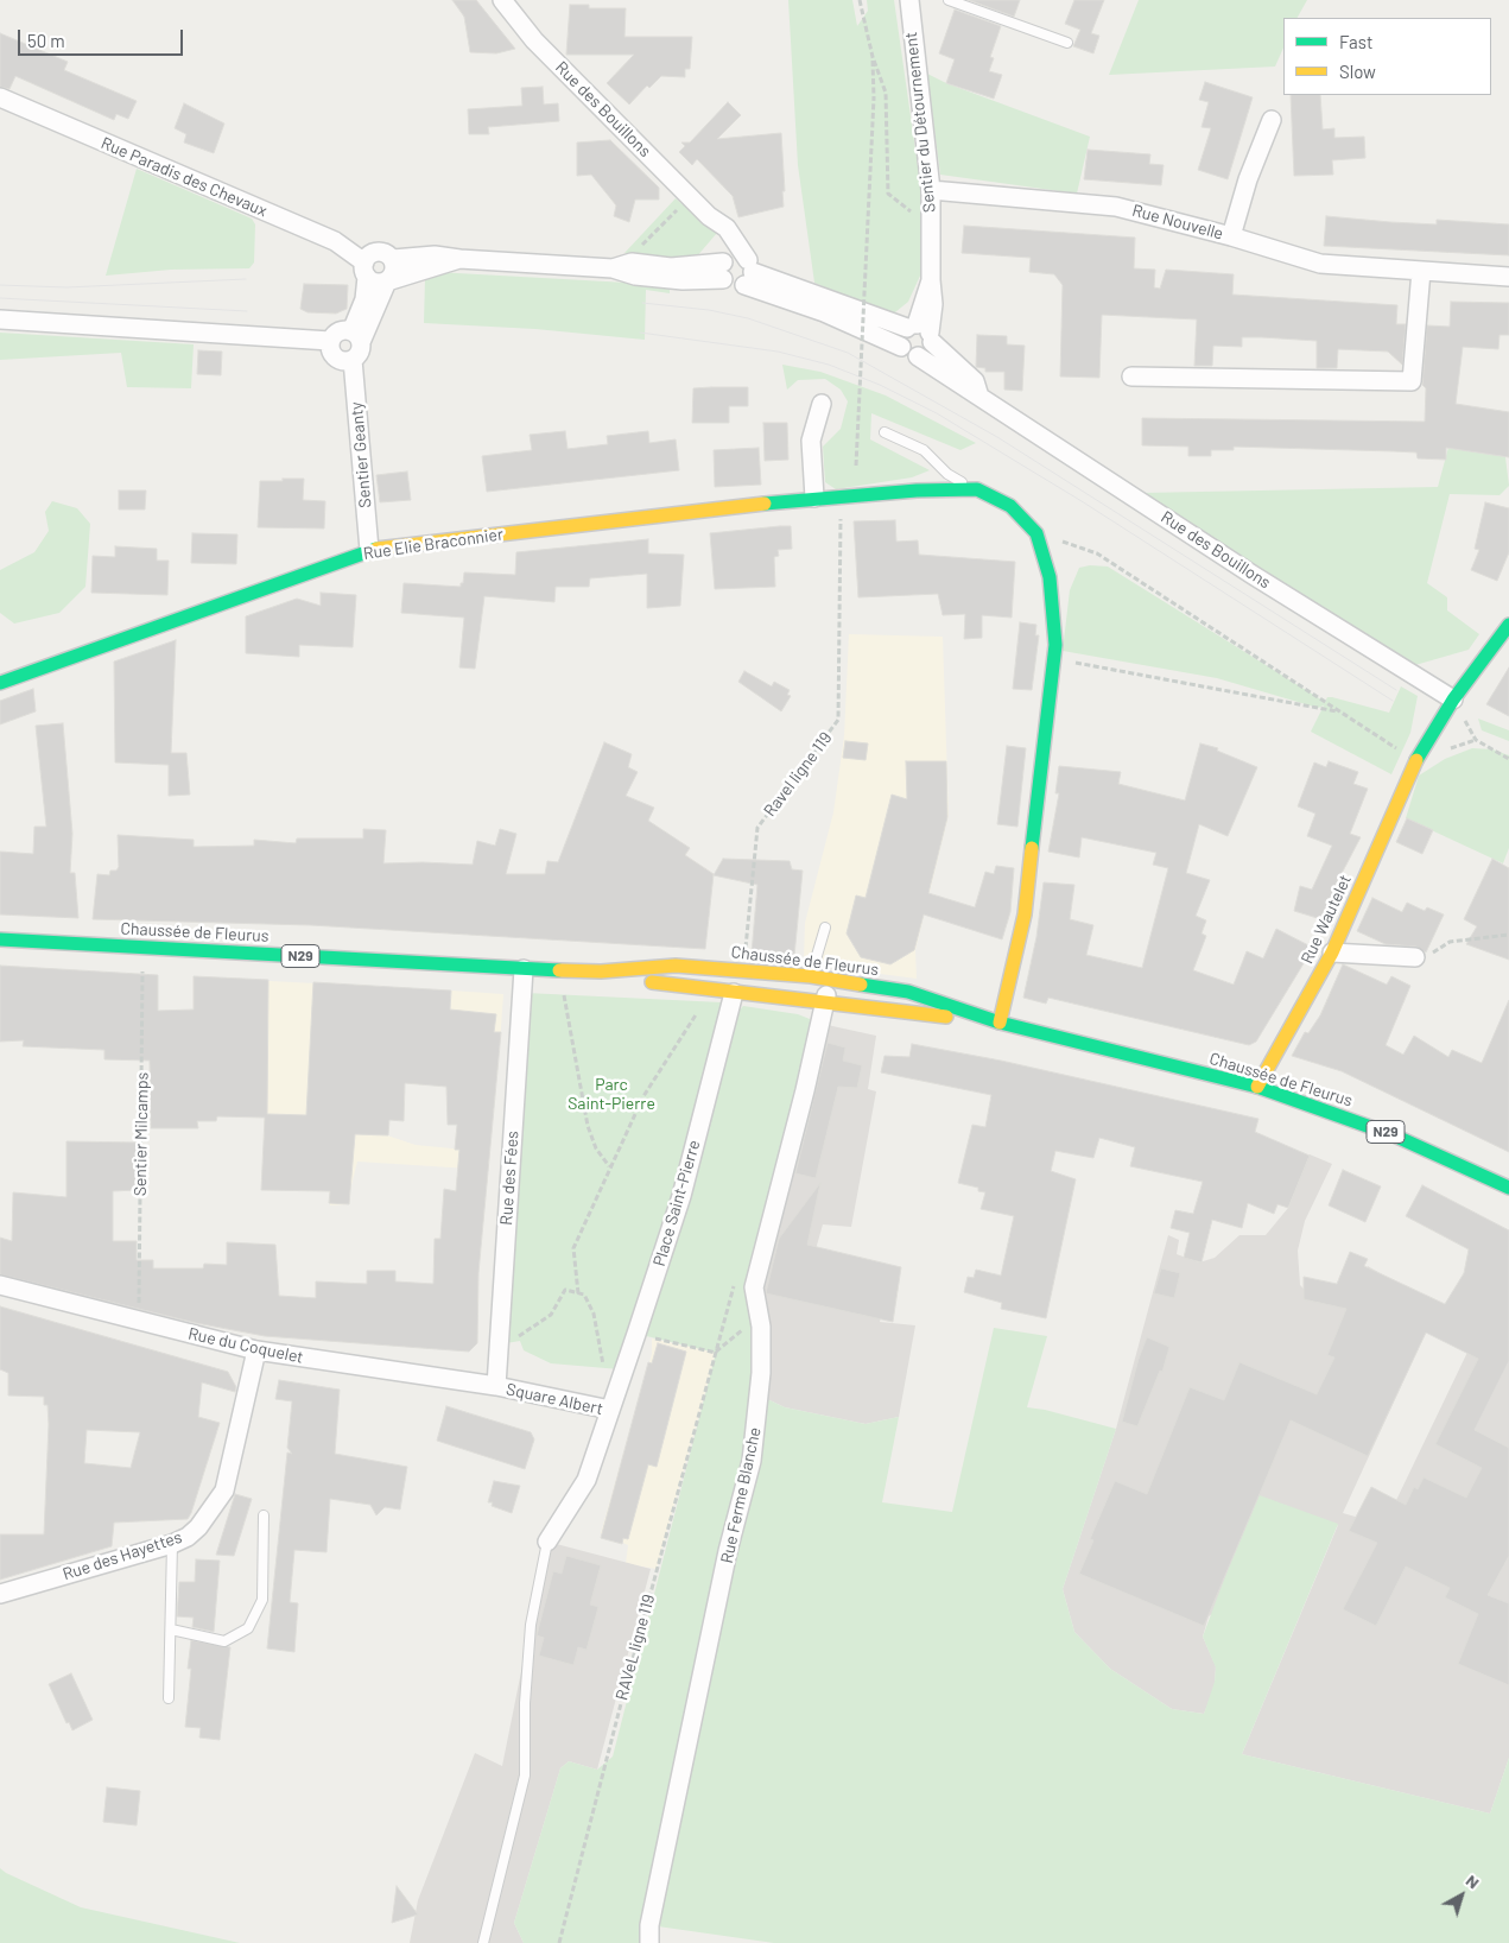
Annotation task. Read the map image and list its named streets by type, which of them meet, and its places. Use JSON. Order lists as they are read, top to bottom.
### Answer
{
  "streets": {
    "street": [
      "Rue des Bouillons",
      "Sentier du Détournement",
      "Rue Paradis des Chevaux",
      "Rue Nouvelle",
      "Sentier Geanty",
      "Rue Elie Braconnier",
      "Rue Wautelet",
      "Chaussée de Fleurus",
      "N29",
      "Rue des Fées",
      "Place Saint-Pierre",
      "Rue du Coquelet",
      "Square Albert",
      "Rue Ferme Blanche",
      "Rue des Hayettes"
    ],
    "path": ["Ravel ligne 119", "Sentier Milcamps", "RAVeL ligne 119"]
  },
  "crossings": [
    ["Rue des Bouillons", "Sentier du Détournement"],
    ["Rue des Bouillons", "Rue Wautelet"],
    ["Sentier du Détournement", "Rue Nouvelle"],
    ["Sentier Geanty", "Rue Elie Braconnier"],
    ["Rue Elie Braconnier", "Ravel ligne 119"],
    ["Ravel ligne 119", "Chaussée de Fleurus"],
    ["Rue Wautelet", "Chaussée de Fleurus"],
    ["Chaussée de Fleurus", "Sentier Milcamps"],
    ["Chaussée de Fleurus", "Rue des Fées"],
    ["Chaussée de Fleurus", "Place Saint-Pierre"],
    ["Chaussée de Fleurus", "Rue Ferme Blanche"],
    ["Sentier Milcamps", "Rue du Coquelet"],
    ["Rue des Fées", "Rue du Coquelet"],
    ["Rue des Fées", "Square Albert"],
    ["Place Saint-Pierre", "Square Albert"],
    ["Rue du Coquelet", "Square Albert"],
    ["Rue du Coquelet", "Rue des Hayettes"]
  ],
  "parks": ["Parc Saint-Pierre"],
  "legend": ["Fast", "Slow"],
  "scale_bar": "50 m",
  "north": "top right"
}
